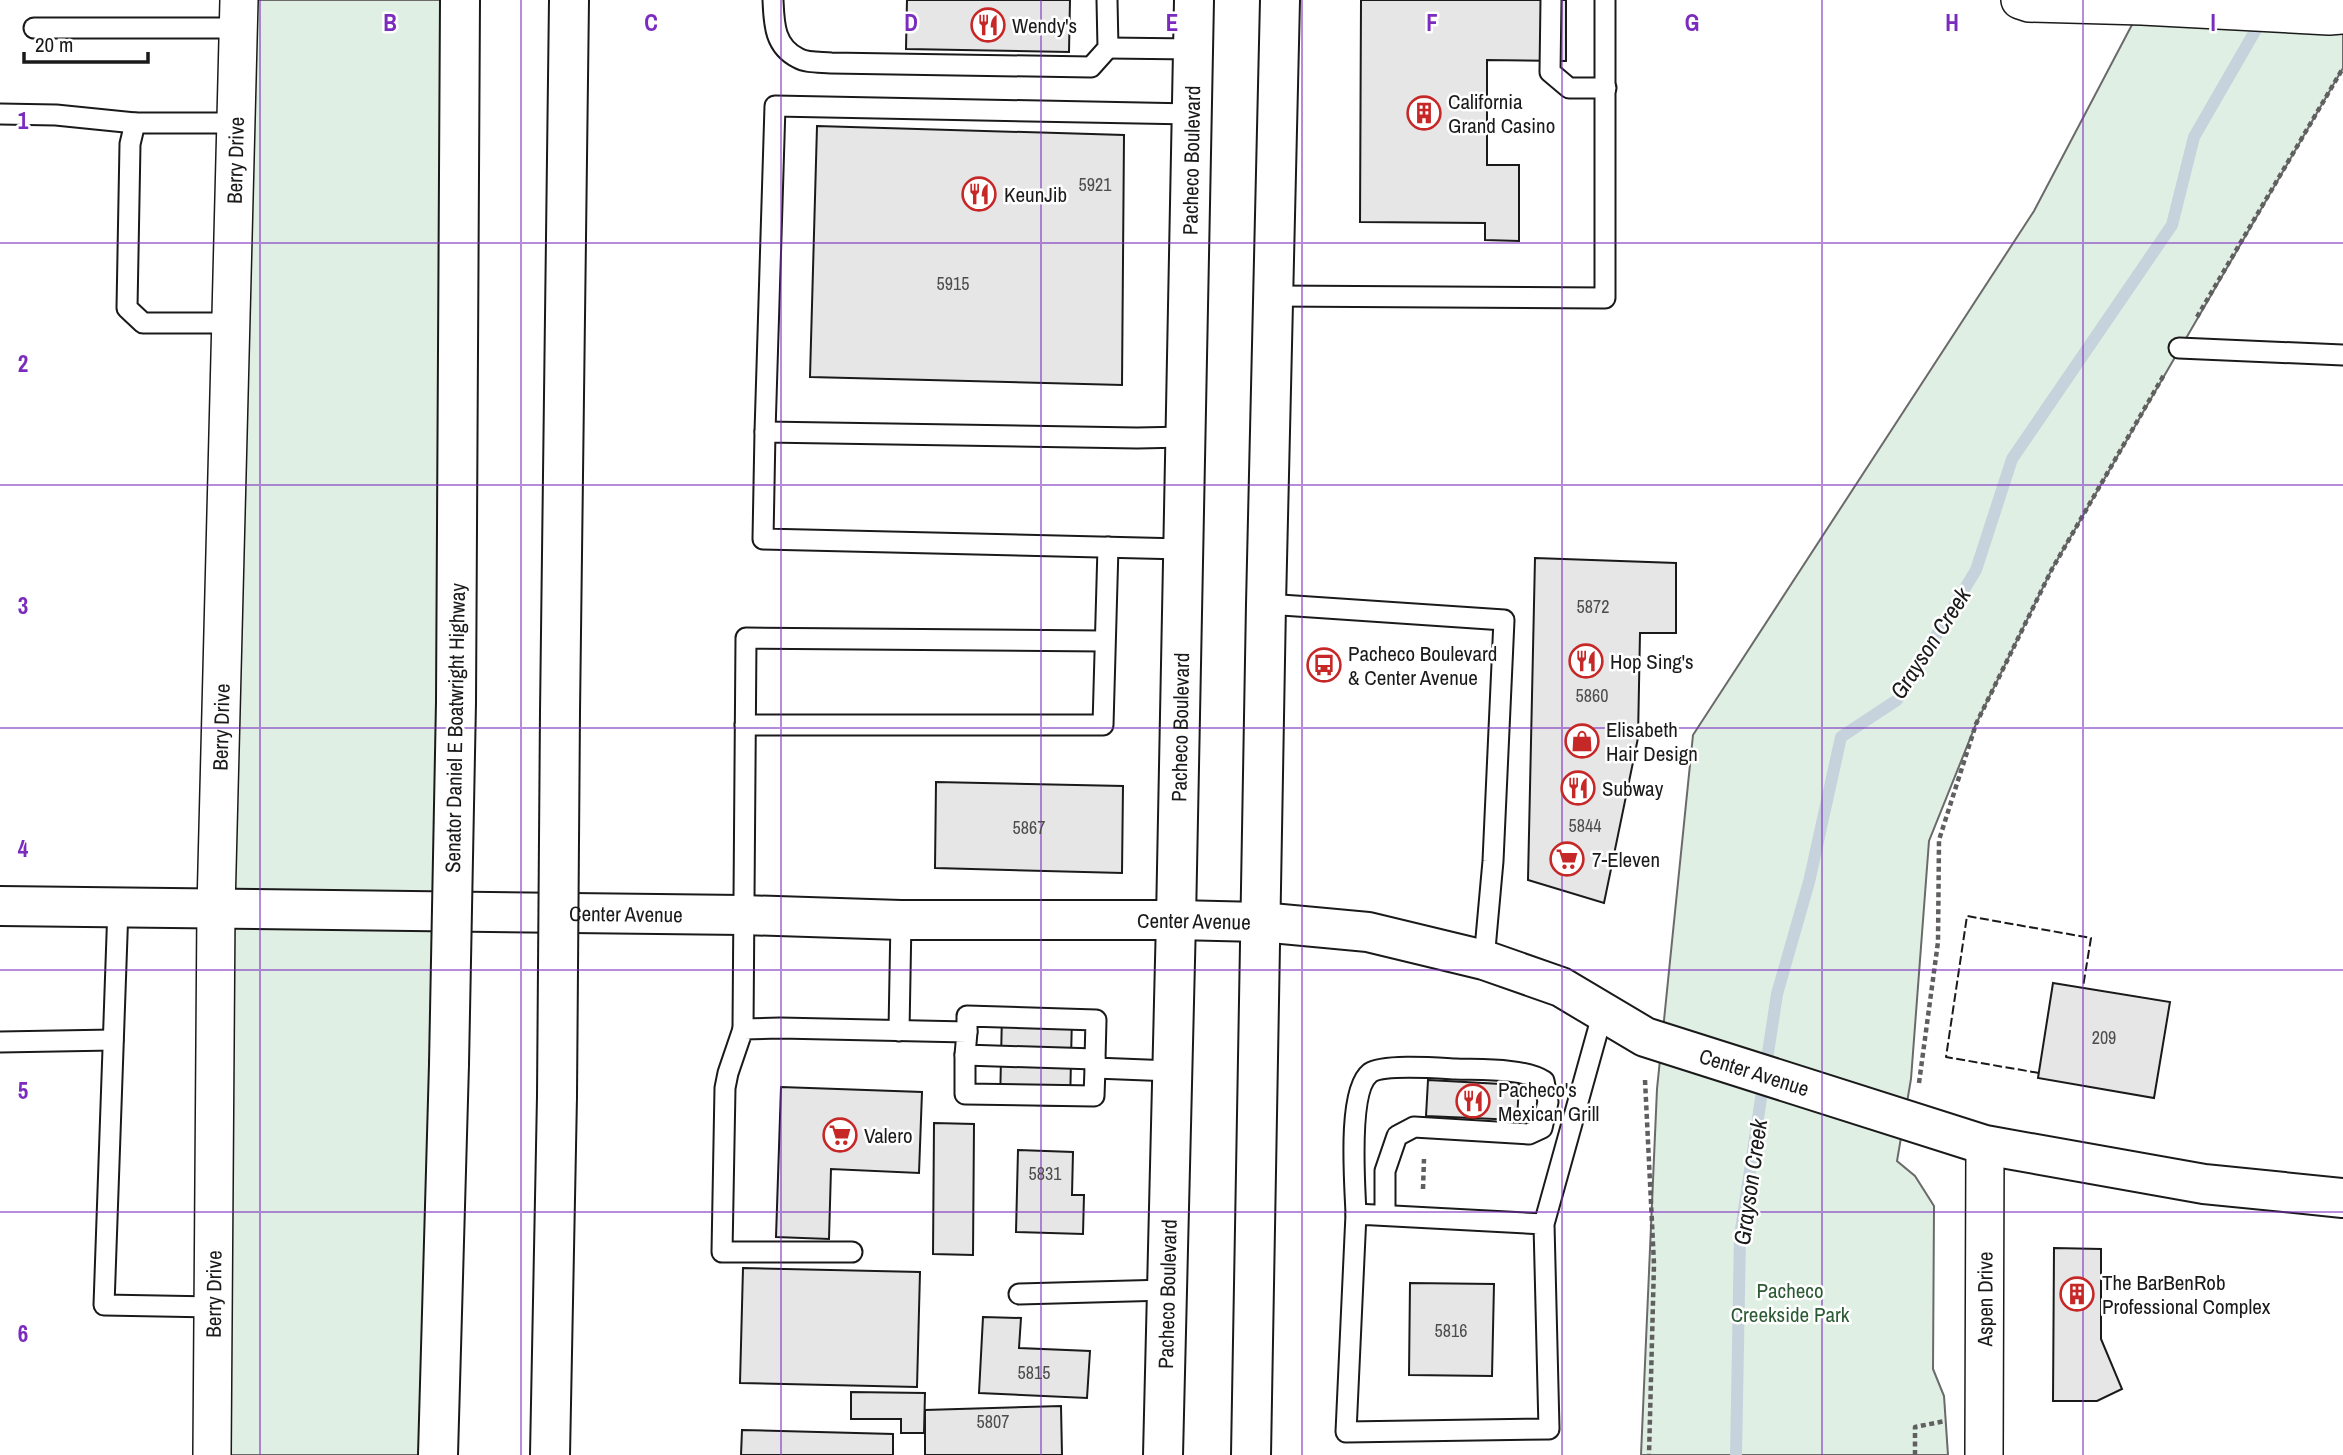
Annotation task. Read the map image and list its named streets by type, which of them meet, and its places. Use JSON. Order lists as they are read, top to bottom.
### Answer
{
  "streets": {
    "main road": ["Pacheco Boulevard", "Senator Daniel E Boatwright Highway", "Center Avenue"],
    "street": ["Berry Drive", "Aspen Drive"]
  },
  "crossings": [
    ["Berry Drive", "Center Avenue"],
    ["Pacheco Boulevard", "Center Avenue"],
    ["Center Avenue", "Aspen Drive"]
  ],
  "water": ["Grayson Creek"],
  "parks": ["Pacheco Creekside Park"],
  "places": {
    "restaurant": [
      "Wendy's",
      "KeunJib",
      "Hop Sing's",
      "Subway",
      "Pacheco's Mexican Grill"
    ],
    "building": ["California Grand Casino", "The BarBenRob Professional Complex"],
    "bus stop": ["Pacheco Boulevard & Center Avenue"],
    "shop": ["Elisabeth Hair Design"],
    "supermarket": ["7-Eleven", "Valero"]
  },
  "house_numbers": [
    "5921",
    "5915",
    "5872",
    "5860",
    "5844",
    "5867",
    "209",
    "5831",
    "5816",
    "5815",
    "5807"
  ],
  "scale_bar": "20 m",
  "grid": {
    "columns": [
      "B",
      "C",
      "D",
      "E",
      "F",
      "G",
      "H",
      "I"
    ],
    "rows": [
      "1",
      "2",
      "3",
      "4",
      "5",
      "6"
    ]
  }
}
